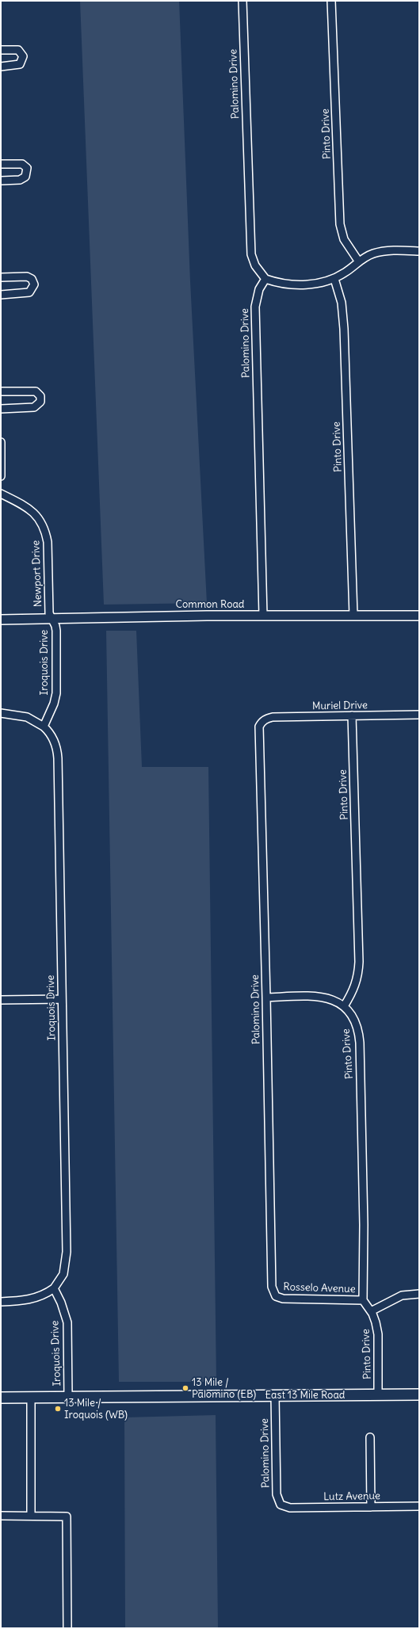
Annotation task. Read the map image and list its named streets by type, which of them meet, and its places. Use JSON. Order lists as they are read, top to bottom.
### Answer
{
  "streets": {
    "main road": ["East 13 Mile Road"],
    "street": [
      "Palomino Drive",
      "Pinto Drive",
      "Newport Drive",
      "Common Road",
      "Iroquois Drive",
      "Muriel Drive",
      "Rosselo Avenue",
      "Lutz Avenue"
    ]
  },
  "crossings": [
    ["Palomino Drive", "Common Road"],
    ["Palomino Drive", "Muriel Drive"],
    ["Palomino Drive", "Rosselo Avenue"],
    ["Palomino Drive", "East 13 Mile Road"],
    ["Palomino Drive", "Lutz Avenue"],
    ["Pinto Drive", "Common Road"],
    ["Pinto Drive", "Muriel Drive"],
    ["Pinto Drive", "Rosselo Avenue"],
    ["Pinto Drive", "East 13 Mile Road"],
    ["Newport Drive", "Common Road"],
    ["Newport Drive", "Iroquois Drive"],
    ["Common Road", "Iroquois Drive"],
    ["Iroquois Drive", "East 13 Mile Road"]
  ],
  "places": ["13 Mile / Palomino (EB)", "13 Mile / Iroquois (WB)"]
}
